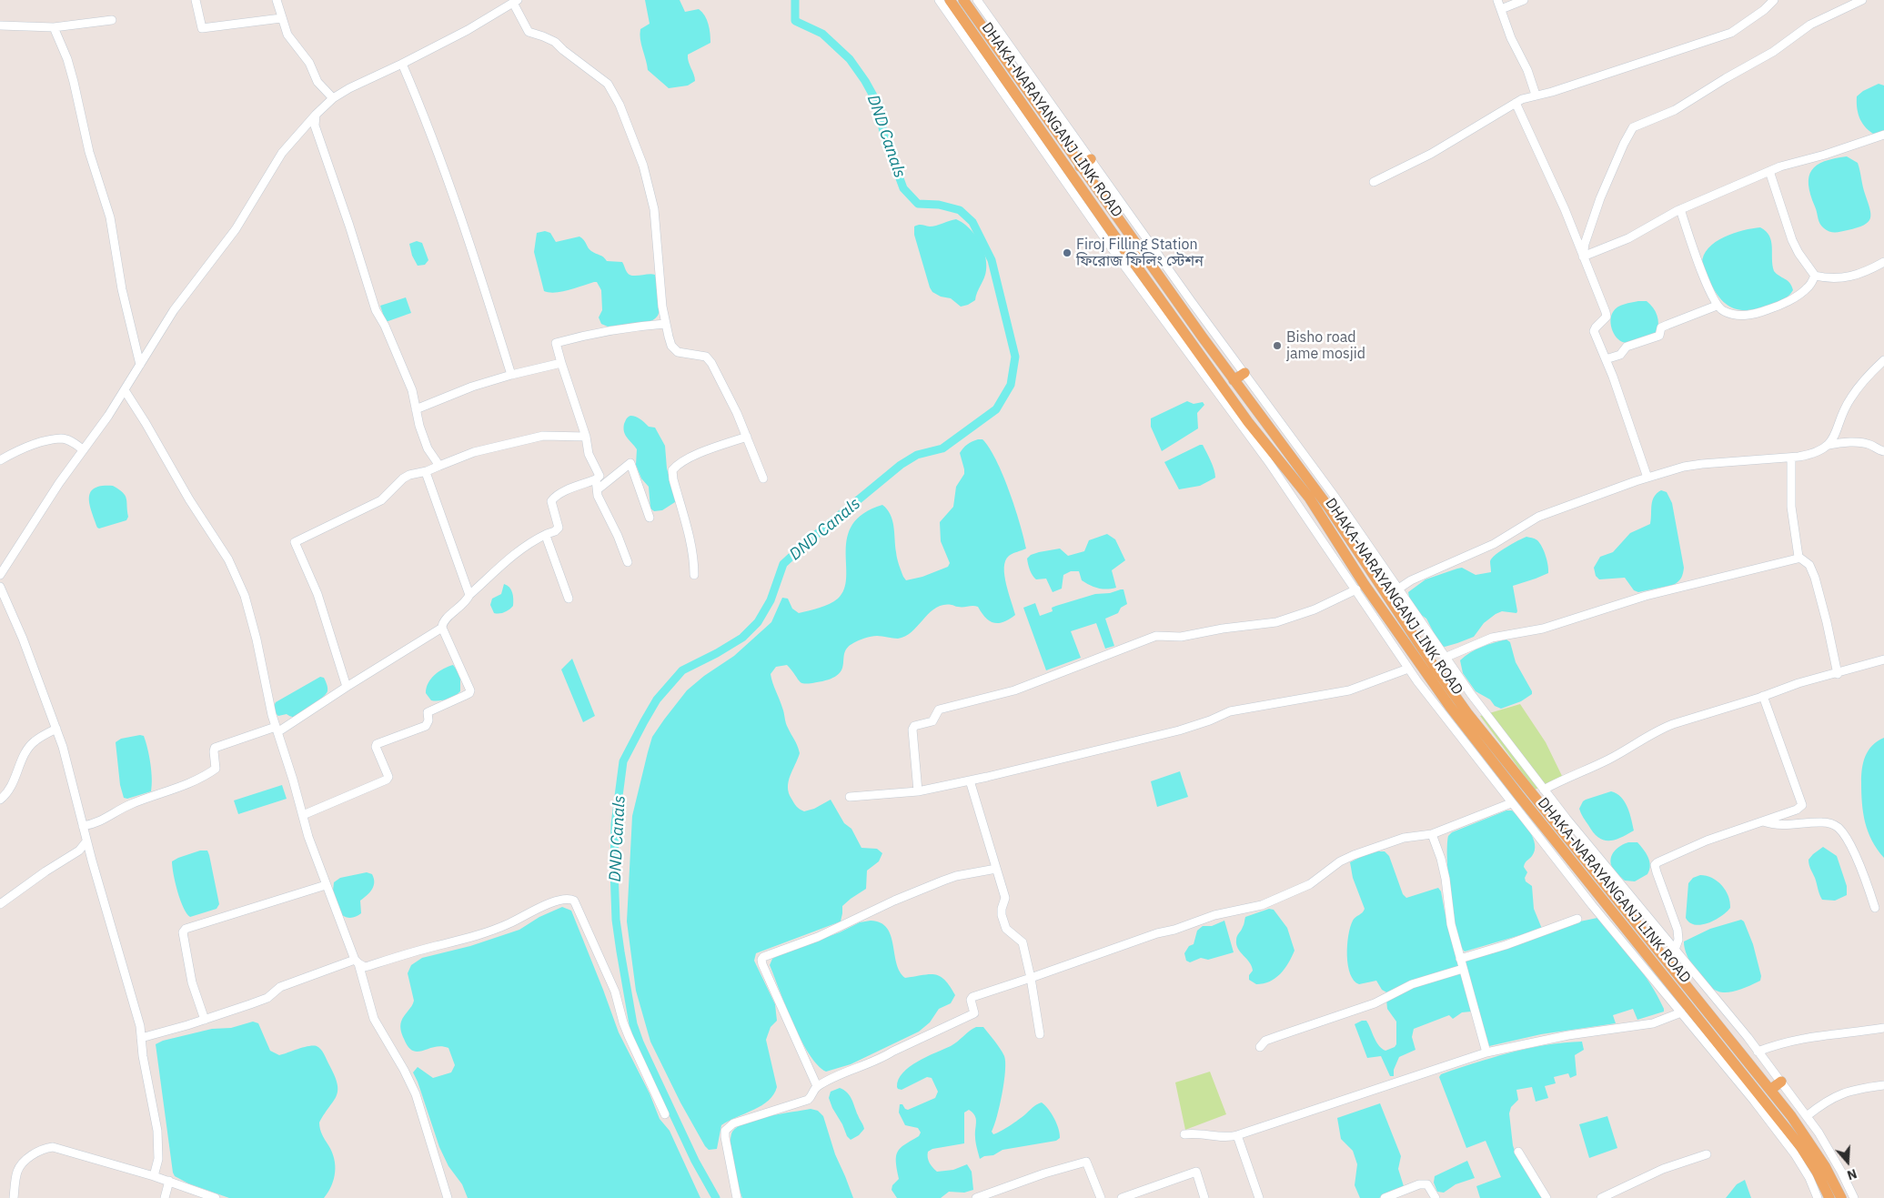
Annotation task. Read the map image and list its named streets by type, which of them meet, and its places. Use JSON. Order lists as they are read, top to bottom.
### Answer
{
  "streets": {
    "main road": ["DHAKA-NARAYANGANJ LINK ROAD"]
  },
  "water": ["DND Canals"],
  "places": ["Firoj Filling Station ফিরোজ ফিলিং স্টেশন", "Bisho road jame mosjid"],
  "north": "bottom"
}
